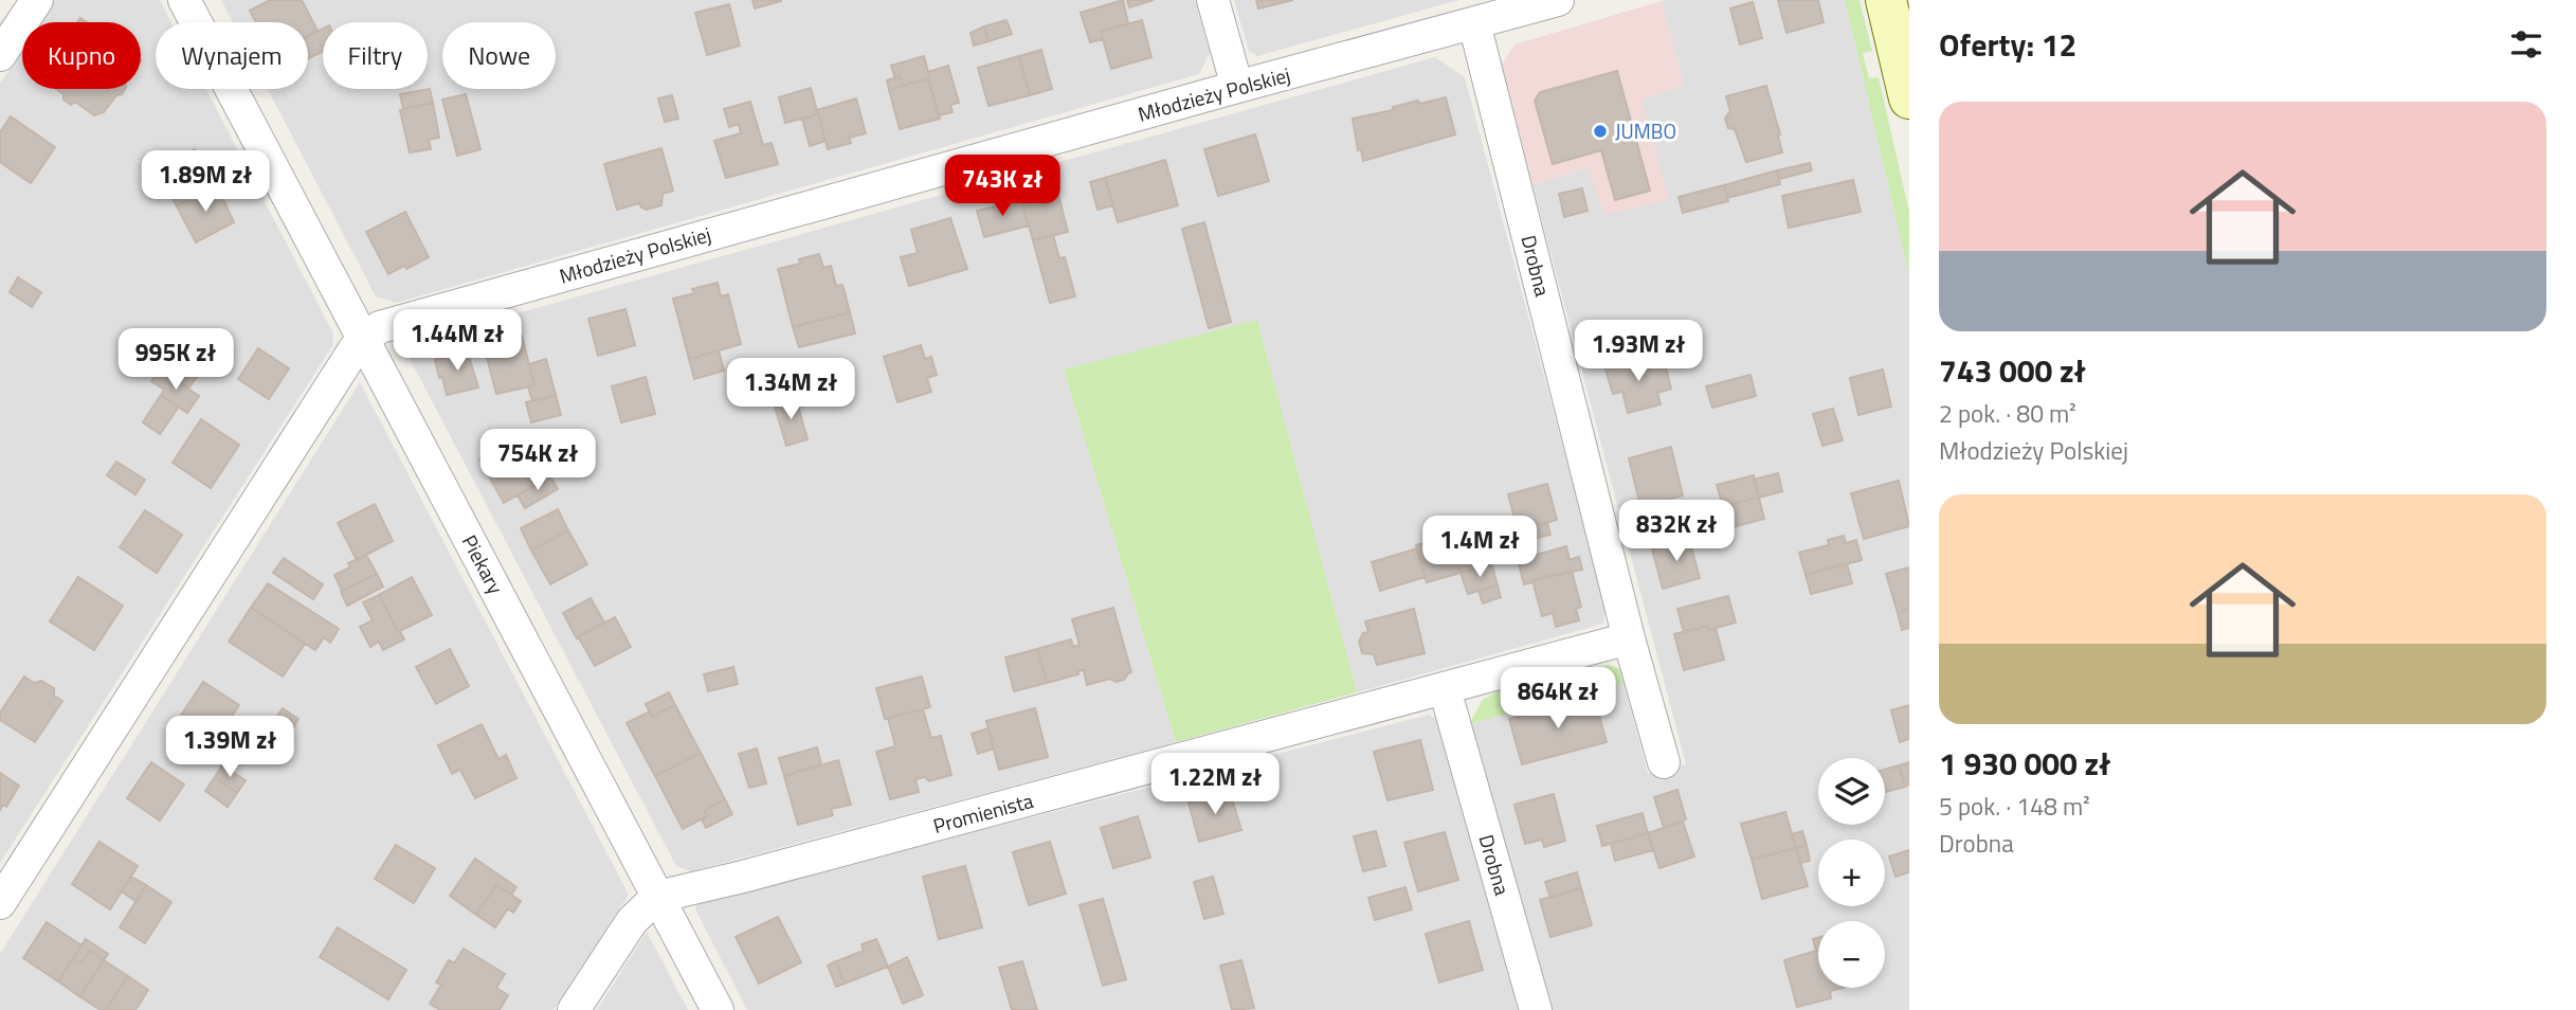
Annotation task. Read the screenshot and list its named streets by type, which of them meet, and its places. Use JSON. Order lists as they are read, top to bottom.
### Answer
{
  "streets": {
    "street": [
      "Młodzieży Polskiej",
      "Drobna",
      "Piekary",
      "Promienista"
    ]
  },
  "crossings": [
    ["Młodzieży Polskiej", "Drobna"],
    ["Młodzieży Polskiej", "Piekary"],
    ["Drobna", "Promienista"],
    ["Piekary", "Promienista"]
  ],
  "places": ["JUMBO"],
  "page": {
    "heading": "Oferty: 12",
    "chip": [
      "Kupno",
      "Wynajem",
      "Filtry",
      "Nowe"
    ],
    "list": [
      {
        "name": "743 000 zł",
        "note": "2 pok. · 80 m² · Młodzieży Polskiej"
      },
      {
        "name": "1 930 000 zł",
        "note": "5 pok. · 148 m² · Drobna"
      }
    ],
    "price": [
      "1.89M zł",
      "743K zł",
      "1.44M zł",
      "1.93M zł",
      "995K zł",
      "1.34M zł",
      "754K zł",
      "832K zł",
      "1.4M zł",
      "864K zł",
      "1.39M zł",
      "1.22M zł"
    ],
    "map_buttons": ["+", "−"]
  }
}
